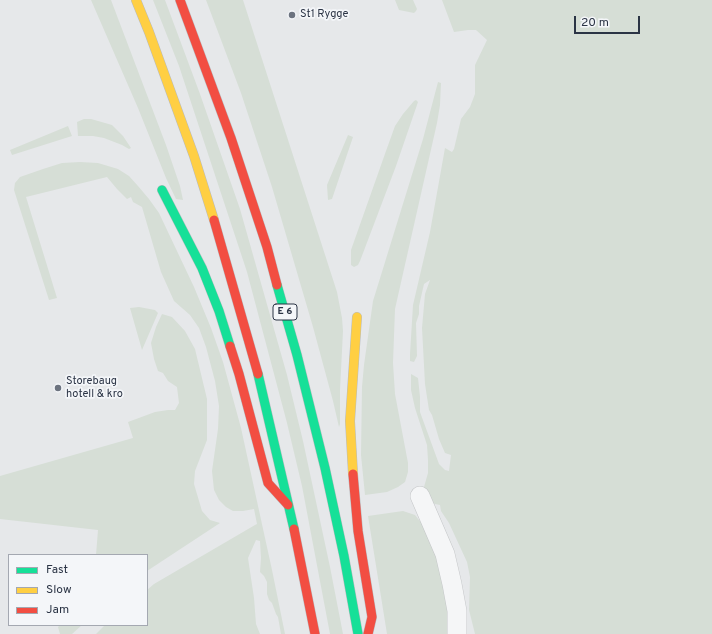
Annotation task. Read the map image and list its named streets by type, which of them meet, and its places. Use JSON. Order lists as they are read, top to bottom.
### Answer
{
  "streets": {
    "highway": ["E 6"]
  },
  "places": ["St1 Rygge", "Storebaug hotell & kro"],
  "legend": ["Fast", "Slow", "Jam"],
  "scale_bar": "20 m"
}
